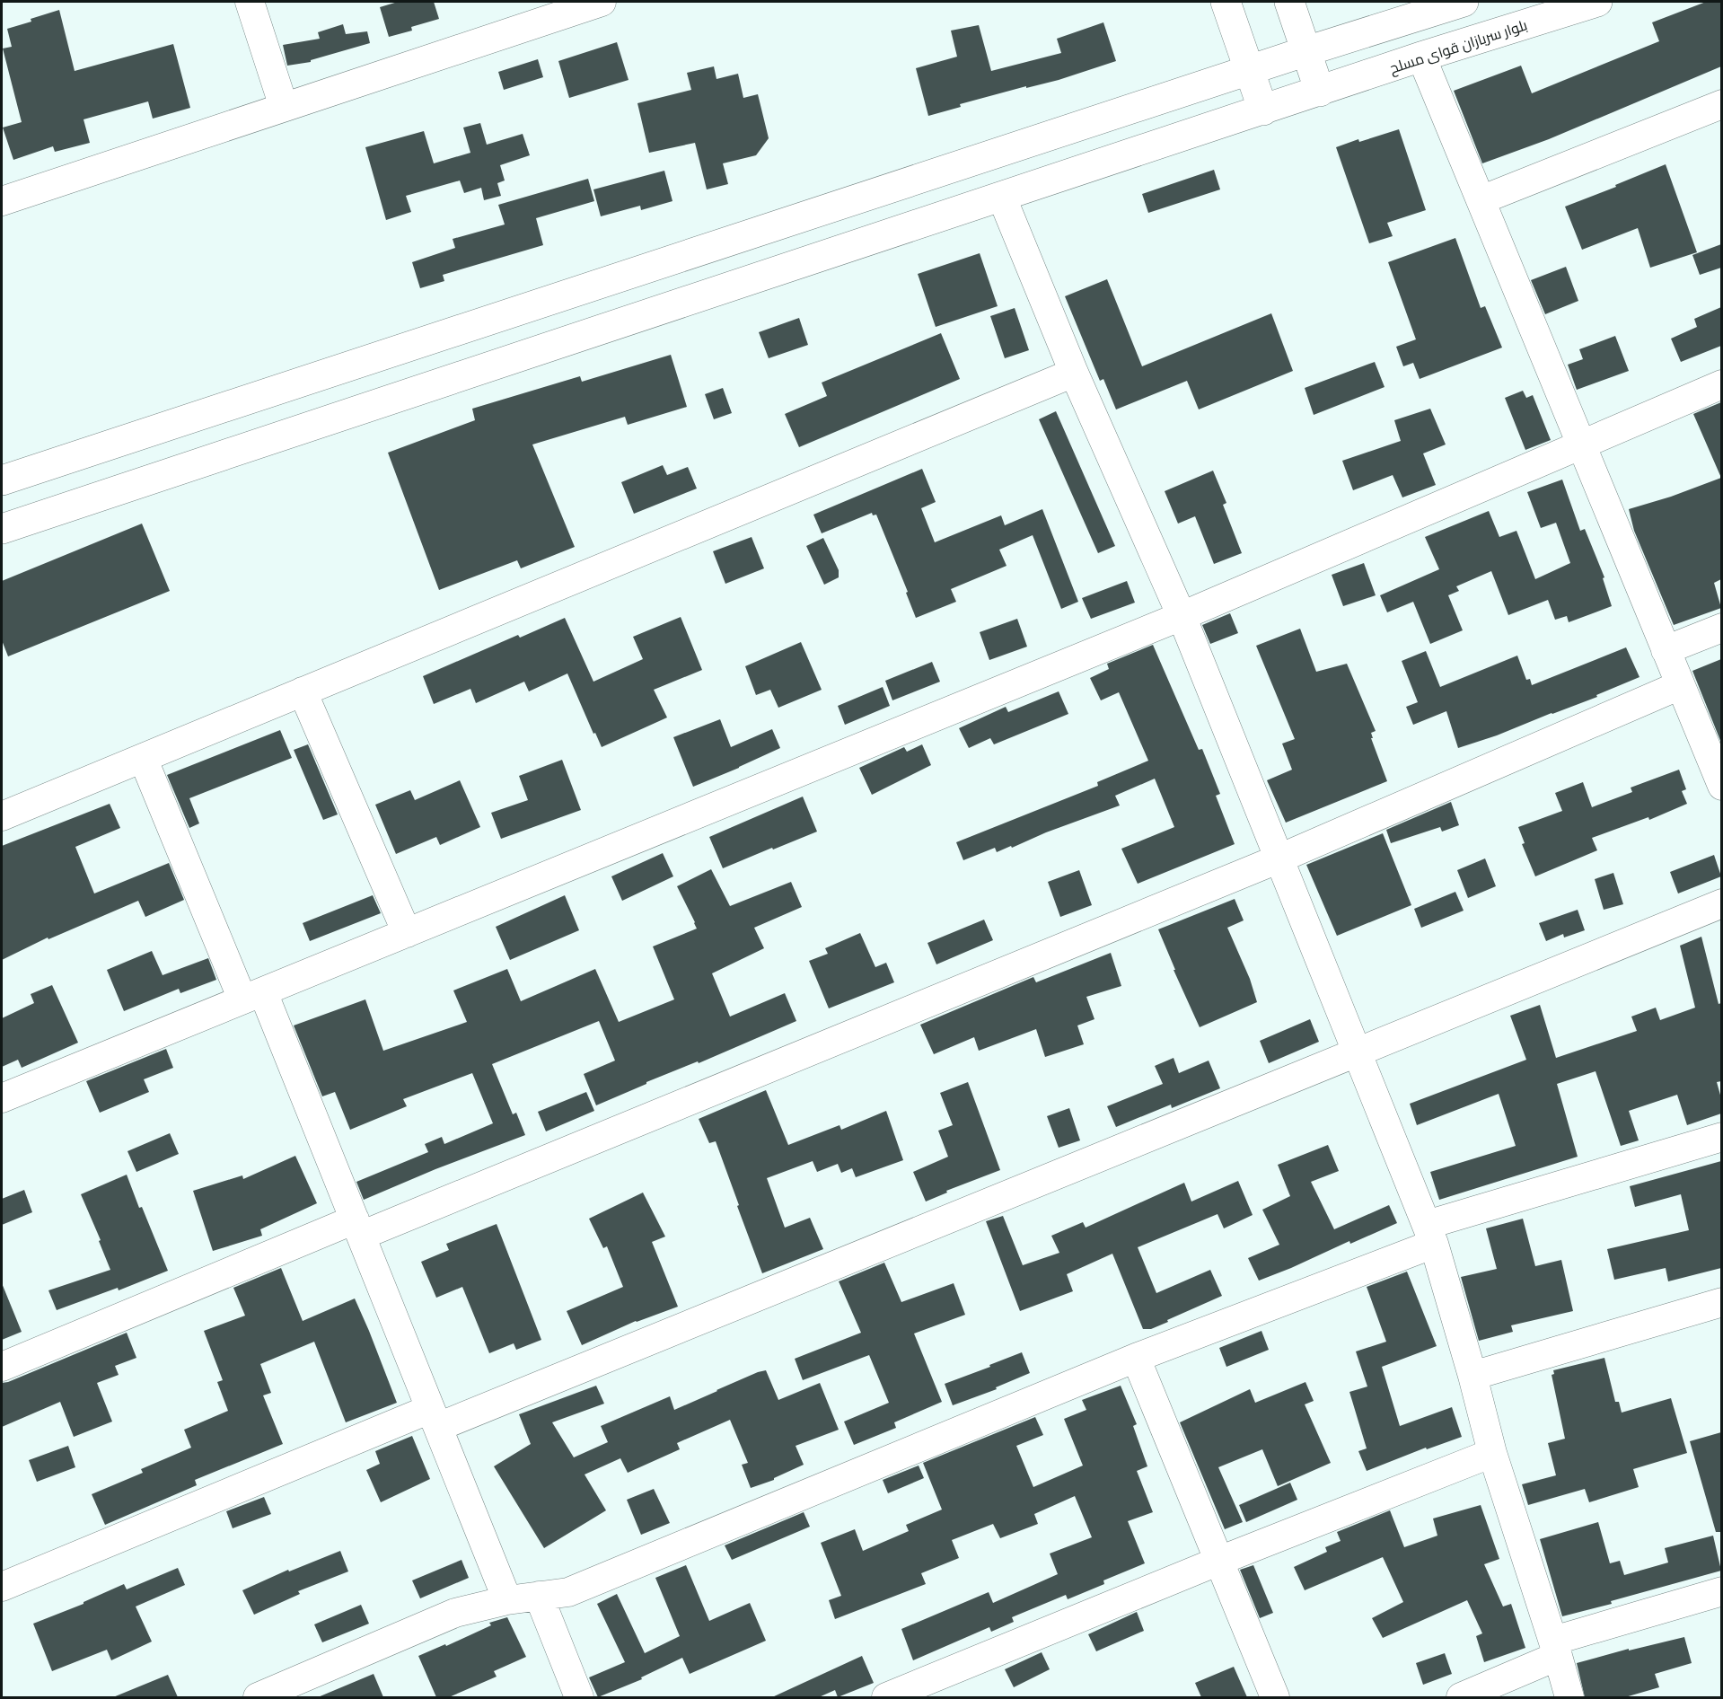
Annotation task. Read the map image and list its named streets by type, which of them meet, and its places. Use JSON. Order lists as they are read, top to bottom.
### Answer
{
  "streets": {
    "main road": ["بلوار سربازان قوای مسلح"]
  }
}
